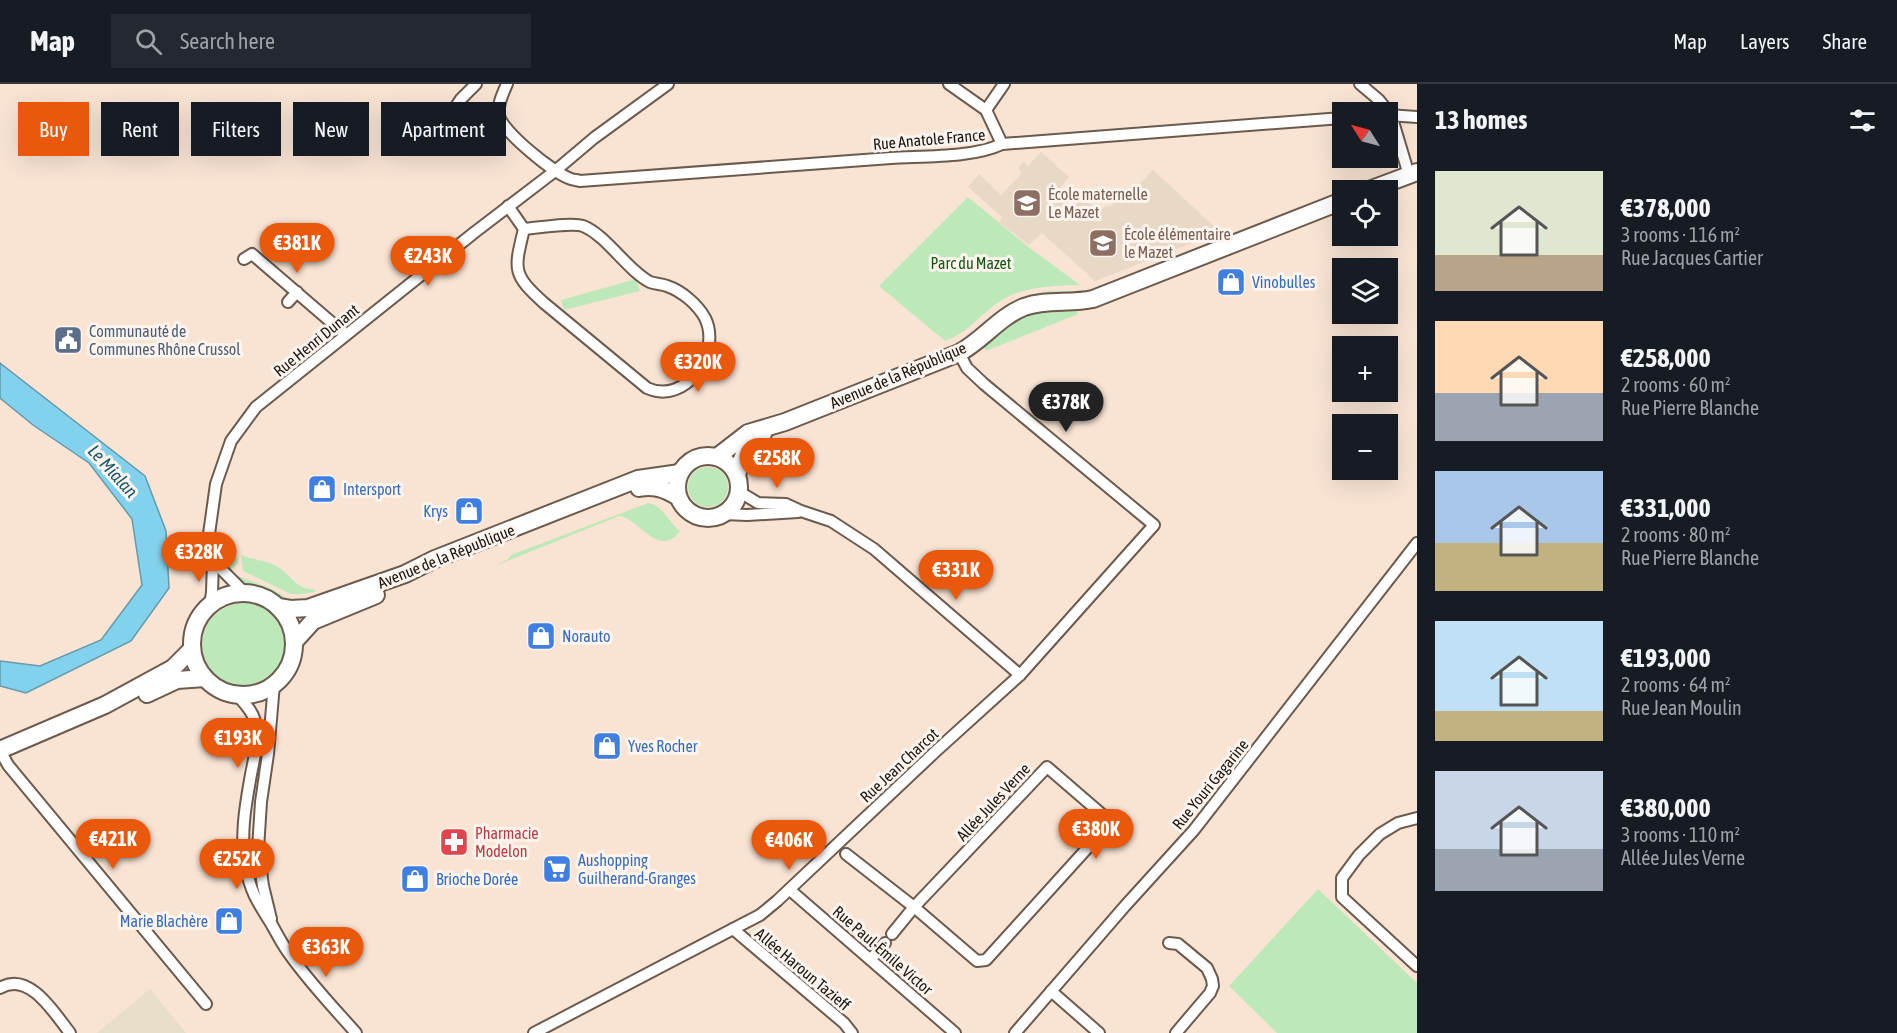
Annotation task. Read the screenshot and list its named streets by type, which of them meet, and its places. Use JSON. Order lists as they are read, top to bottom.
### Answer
{
  "streets": {
    "main road": ["Avenue de la République"],
    "street": [
      "Rue Anatole France",
      "Rue Henri Dunant",
      "Rue Jean Charcot",
      "Rue Youri Gagarine",
      "Allée Jules Verne",
      "Rue Paul-Émile Victor",
      "Allée Haroun Tazieff"
    ]
  },
  "crossings": [
    ["Rue Anatole France", "Rue Henri Dunant"],
    ["Rue Henri Dunant", "Avenue de la République"],
    ["Avenue de la République", "Rue Jean Charcot"],
    ["Rue Jean Charcot", "Rue Paul-Émile Victor"],
    ["Rue Jean Charcot", "Allée Haroun Tazieff"],
    ["Allée Jules Verne", "Rue Paul-Émile Victor"]
  ],
  "water": ["Le Mialan"],
  "parks": ["Parc du Mazet"],
  "places": {
    "school or university": ["École maternelle Le Mazet", "École élémentaire le Mazet"],
    "shop": [
      "Vinobulles",
      "Intersport",
      "Krys",
      "Norauto",
      "Yves Rocher",
      "Brioche Dorée",
      "Marie Blachère"
    ],
    "public building": ["Communauté de Communes Rhône Crussol"],
    "pharmacy": ["Pharmacie Modelon"],
    "supermarket": ["Aushopping Guilherand-Granges"]
  },
  "north": "top left",
  "page": {
    "header": "Map",
    "search": "Search here",
    "nav": ["Map", "Layers", "Share"],
    "heading": "13 homes",
    "map_buttons": ["+", "−"],
    "chip": [
      "Buy",
      "Rent",
      "Filters",
      "New",
      "Apartment"
    ],
    "list": [
      {
        "name": "€378,000",
        "note": "3 rooms · 116 m² · Rue Jacques Cartier"
      },
      {
        "name": "€258,000",
        "note": "2 rooms · 60 m² · Rue Pierre Blanche"
      },
      {
        "name": "€331,000",
        "note": "2 rooms · 80 m² · Rue Pierre Blanche"
      },
      {
        "name": "€193,000",
        "note": "2 rooms · 64 m² · Rue Jean Moulin"
      },
      {
        "name": "€380,000",
        "note": "3 rooms · 110 m² · Allée Jules Verne"
      }
    ],
    "price": [
      "€381K",
      "€243K",
      "€320K",
      "€378K",
      "€258K",
      "€328K",
      "€331K",
      "€193K",
      "€380K",
      "€421K",
      "€406K",
      "€252K",
      "€363K"
    ]
  }
}
